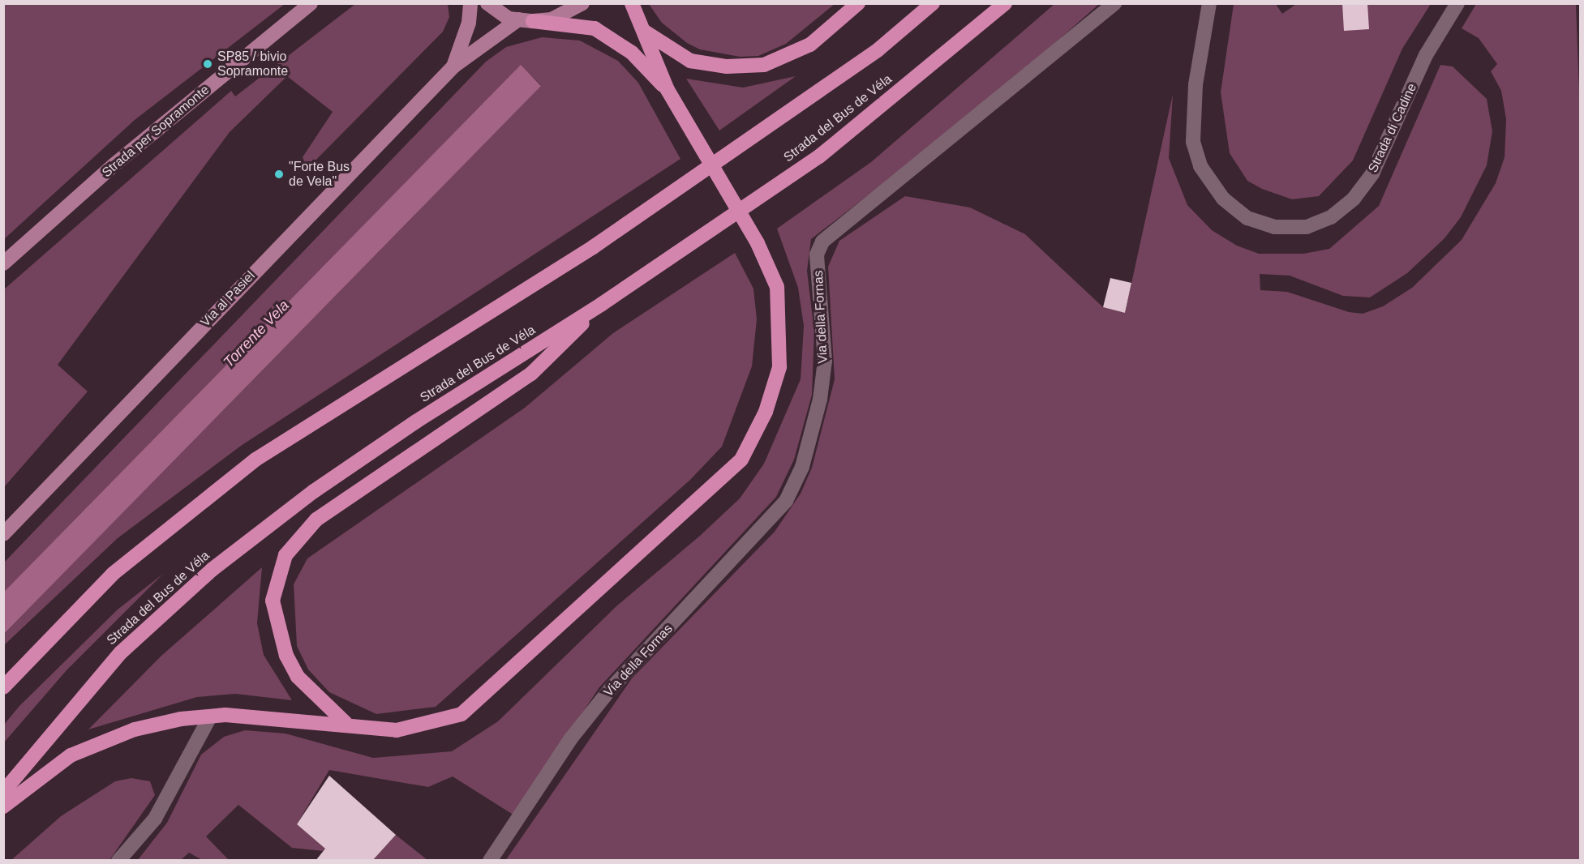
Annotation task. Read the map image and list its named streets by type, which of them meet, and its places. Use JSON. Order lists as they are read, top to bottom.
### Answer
{
  "streets": {
    "highway": ["Strada del Bus de Véla"],
    "main road": ["Strada per Sopramonte", "Via al Pasiel"],
    "street": ["Strada di Cadine", "Via della Fornas"]
  },
  "water": ["Torrente Vela"],
  "places": ["SP85 / bivio Sopramonte", "\"Forte Bus de Vela\""]
}
